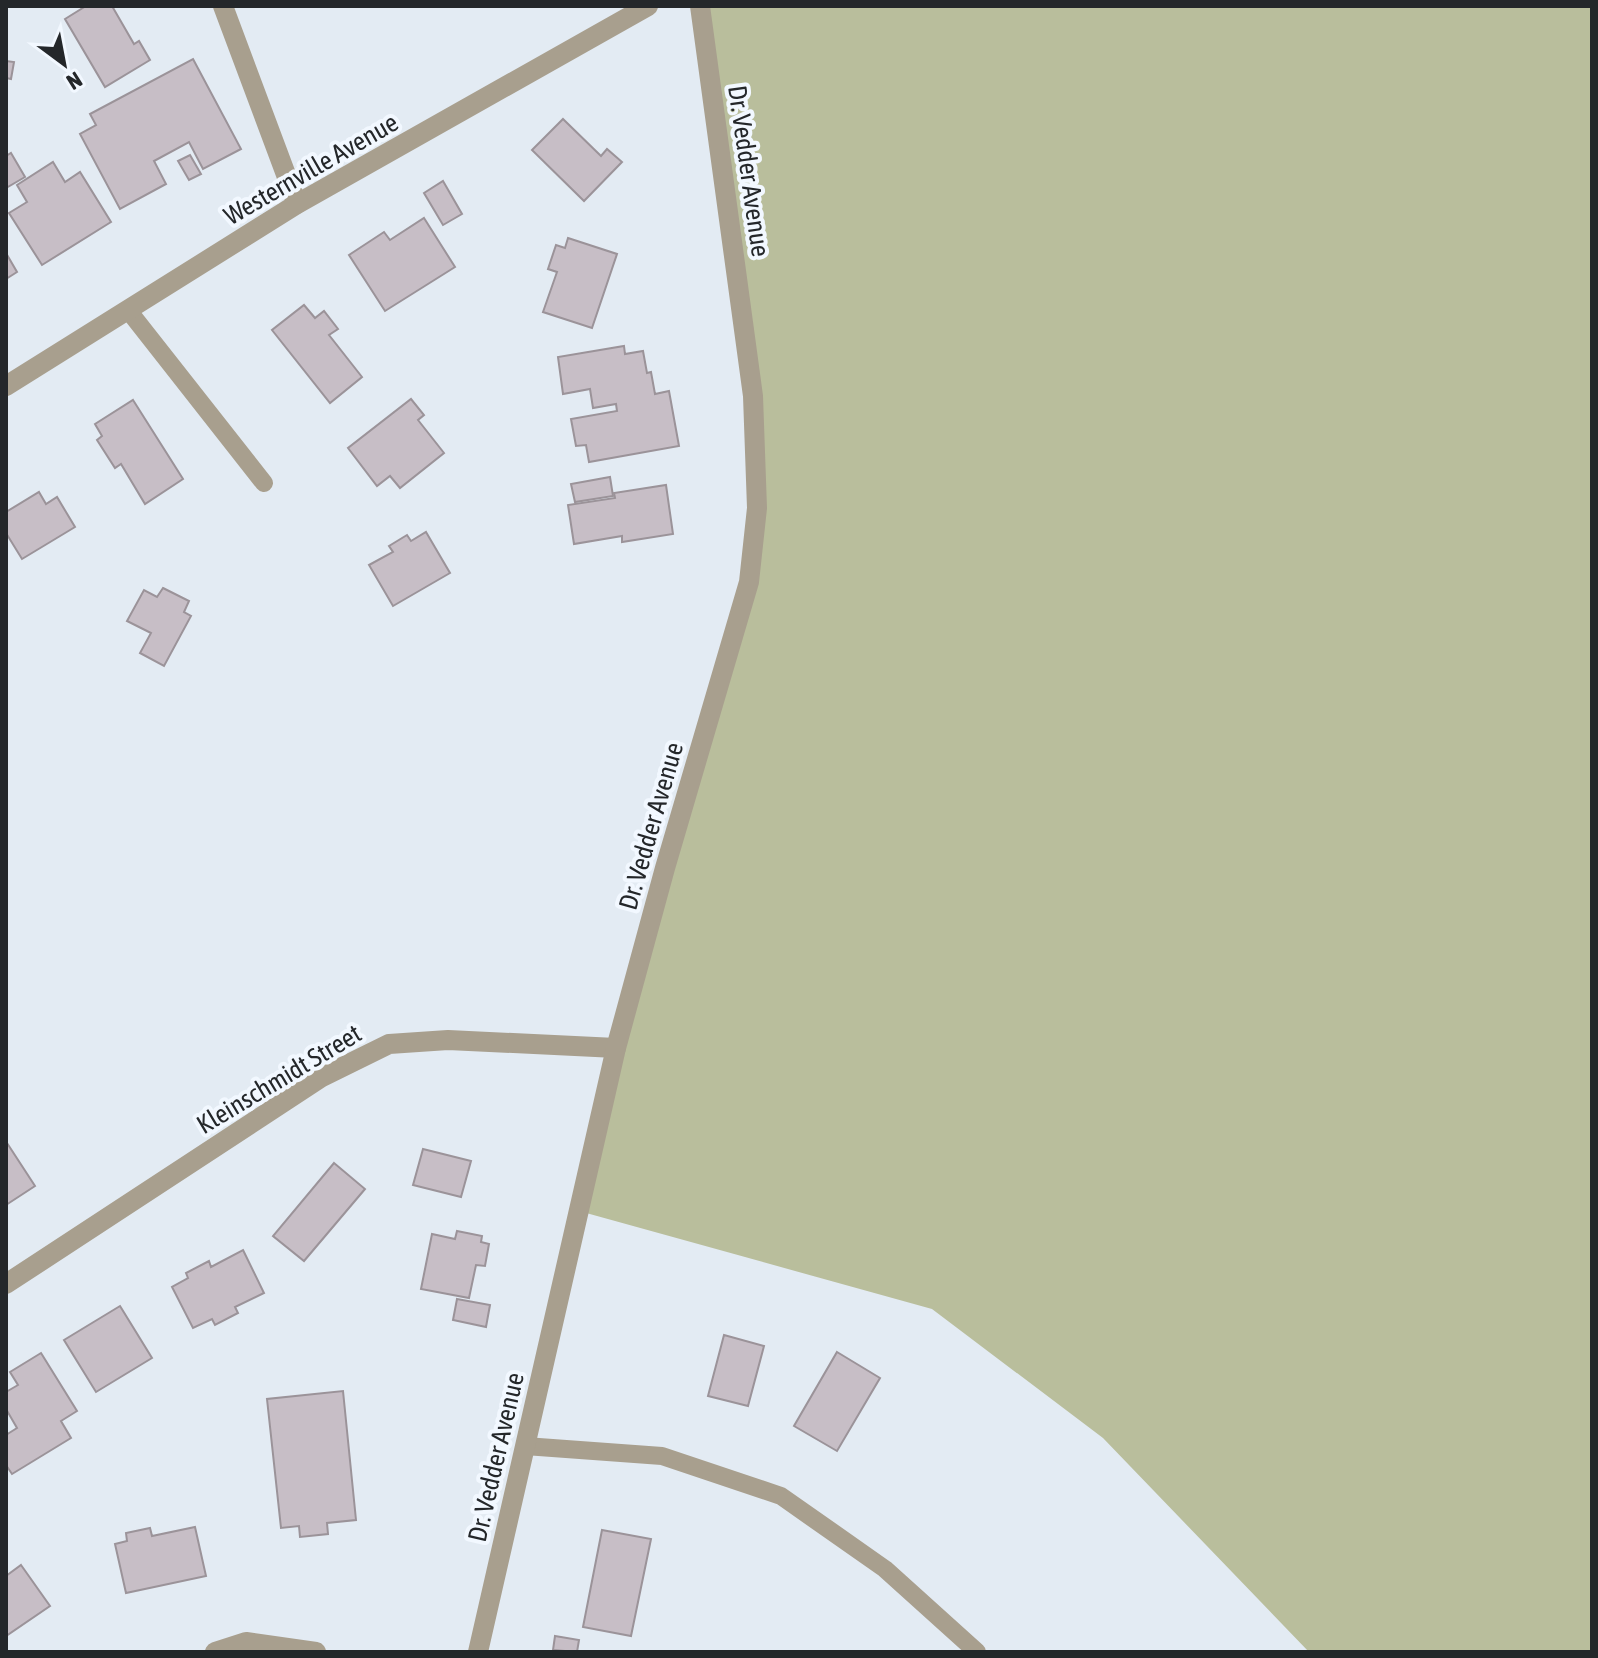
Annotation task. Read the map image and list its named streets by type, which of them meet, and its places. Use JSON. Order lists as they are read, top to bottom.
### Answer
{
  "streets": {
    "street": ["Westernville Avenue", "Dr. Vedder Avenue", "Kleinschmidt Street"]
  },
  "crossings": [
    ["Dr. Vedder Avenue", "Kleinschmidt Street"]
  ],
  "north": "bottom right"
}
